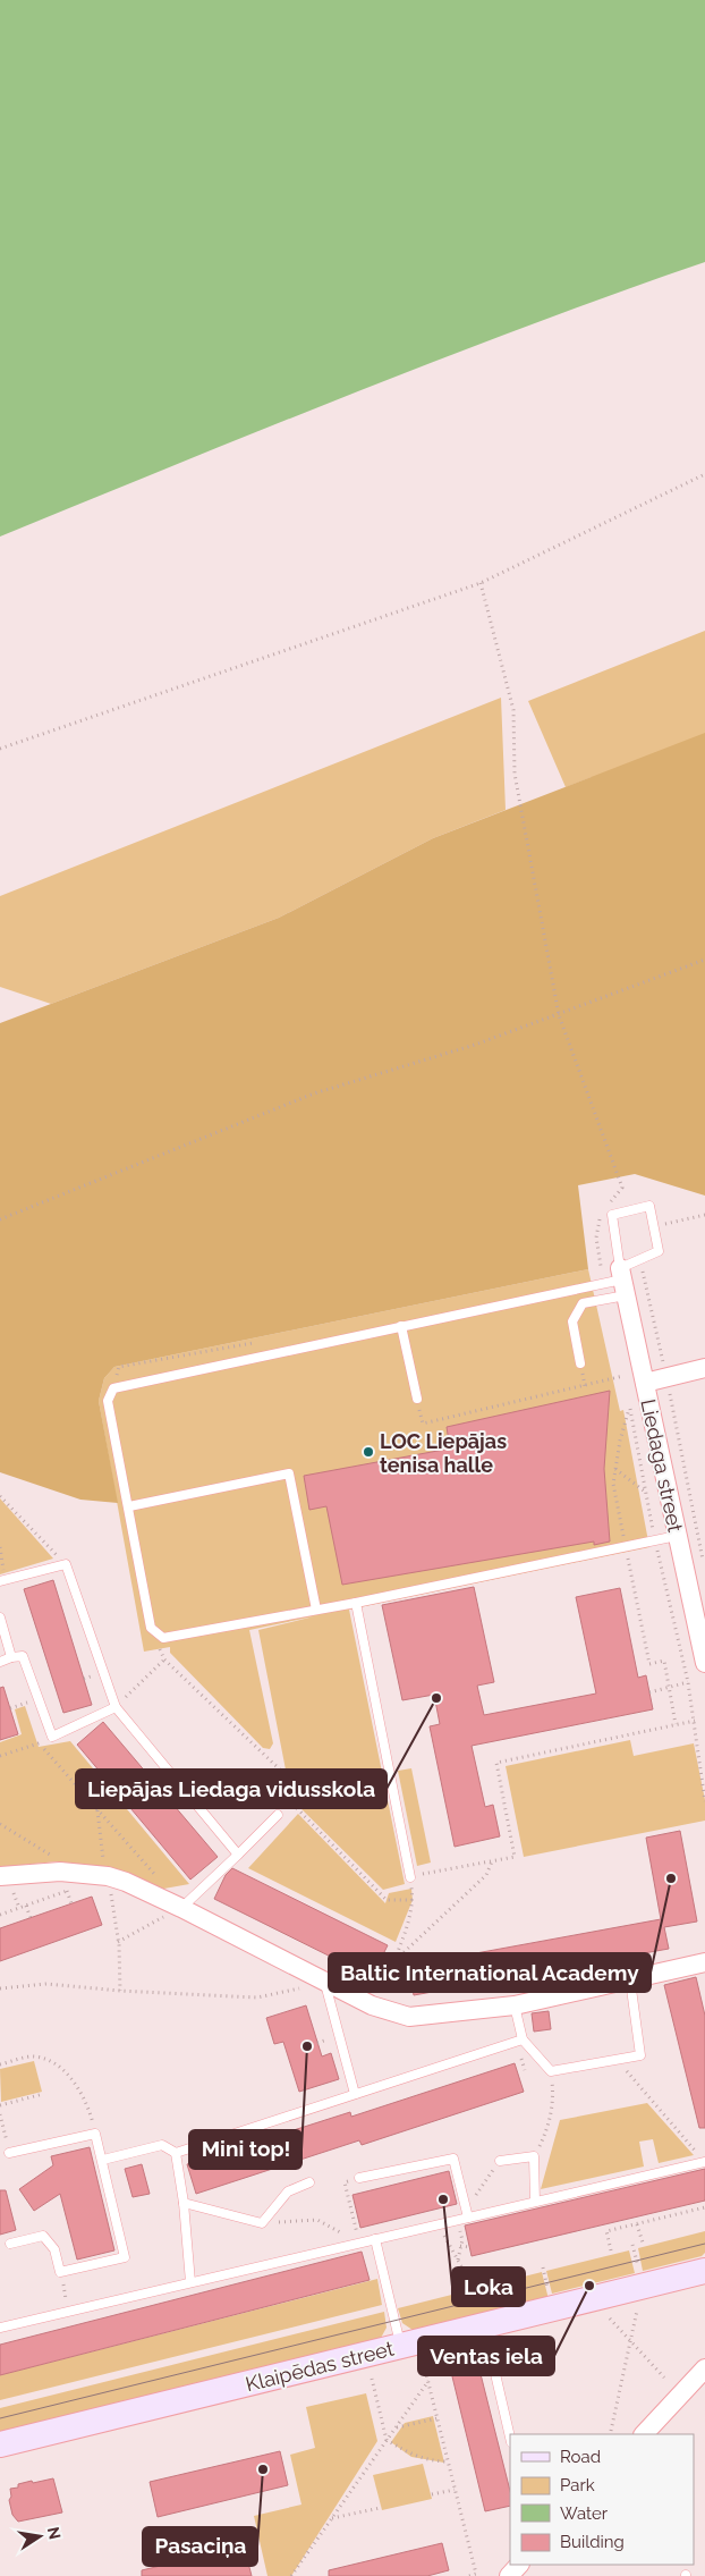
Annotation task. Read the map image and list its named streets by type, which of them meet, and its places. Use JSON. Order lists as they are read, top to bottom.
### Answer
{
  "streets": {
    "main road": ["Klaipēdas street"],
    "street": ["Liedaga street"]
  },
  "places": [
    "LOC Liepājas tenisa halle",
    "Liepājas Liedaga vidusskola",
    "Baltic International Academy",
    "Mini top!",
    "Loka",
    "Ventas iela",
    "Pasaciņa"
  ],
  "legend": [
    "Road",
    "Park",
    "Water",
    "Building"
  ],
  "north": "right"
}
